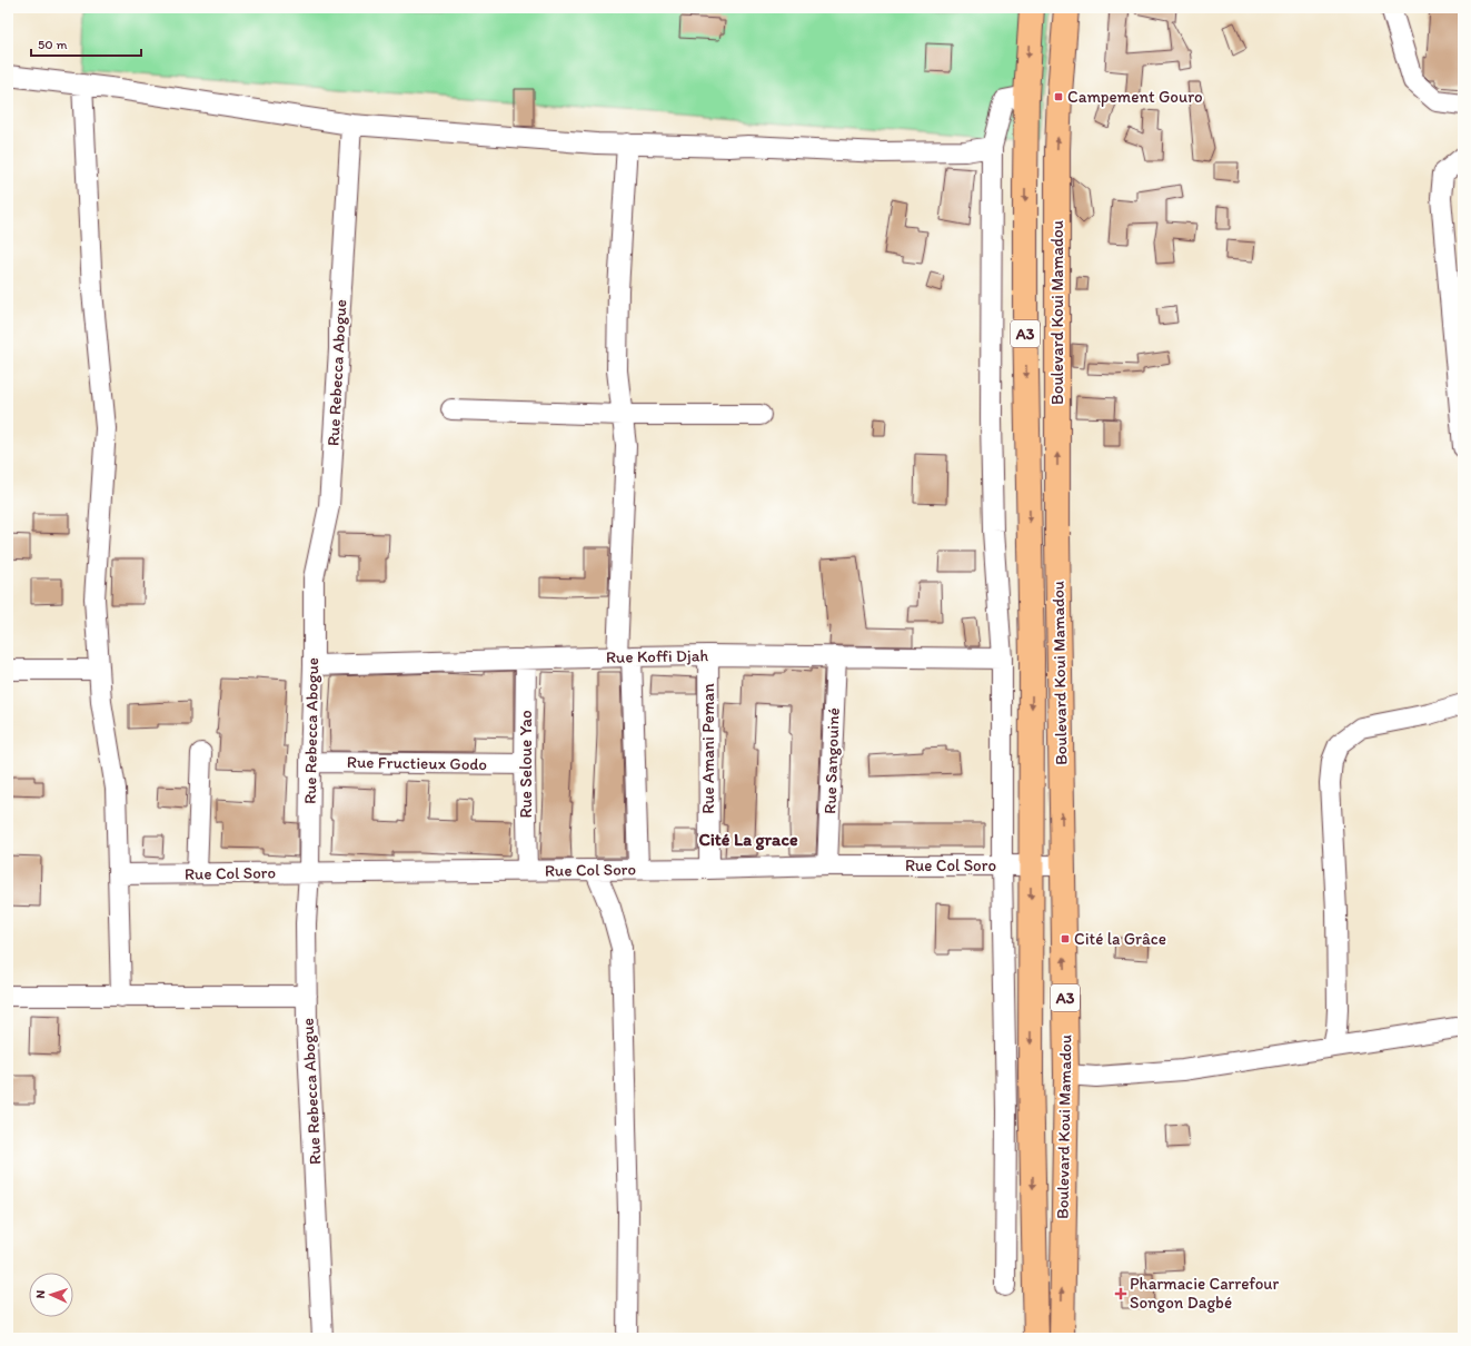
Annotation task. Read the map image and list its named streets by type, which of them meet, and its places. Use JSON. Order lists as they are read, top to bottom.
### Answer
{
  "streets": {
    "main road": ["Boulevard Koui Mamadou", "A3"],
    "street": [
      "Rue Rebecca Abogue",
      "Rue Koffi Djah",
      "Rue Amani Peman",
      "Rue Sangouiné",
      "Rue Fructieux Godo",
      "Rue Seloue Yao",
      "Rue Col Soro"
    ]
  },
  "crossings": [
    ["Boulevard Koui Mamadou", "Rue Col Soro"],
    ["Rue Rebecca Abogue", "Rue Koffi Djah"],
    ["Rue Rebecca Abogue", "Rue Fructieux Godo"],
    ["Rue Rebecca Abogue", "Rue Col Soro"],
    ["Rue Koffi Djah", "Rue Amani Peman"],
    ["Rue Koffi Djah", "Rue Sangouiné"],
    ["Rue Koffi Djah", "Rue Seloue Yao"],
    ["Rue Amani Peman", "Rue Col Soro"],
    ["Rue Sangouiné", "Rue Col Soro"],
    ["Rue Fructieux Godo", "Rue Seloue Yao"],
    ["Rue Seloue Yao", "Rue Col Soro"]
  ],
  "districts": ["Cité La grace"],
  "places": {
    "transit": ["Campement Gouro", "Cité la Grâce"],
    "health": ["Pharmacie Carrefour Songon Dagbé"]
  },
  "scale_bar": "50 m",
  "north": "left"
}
